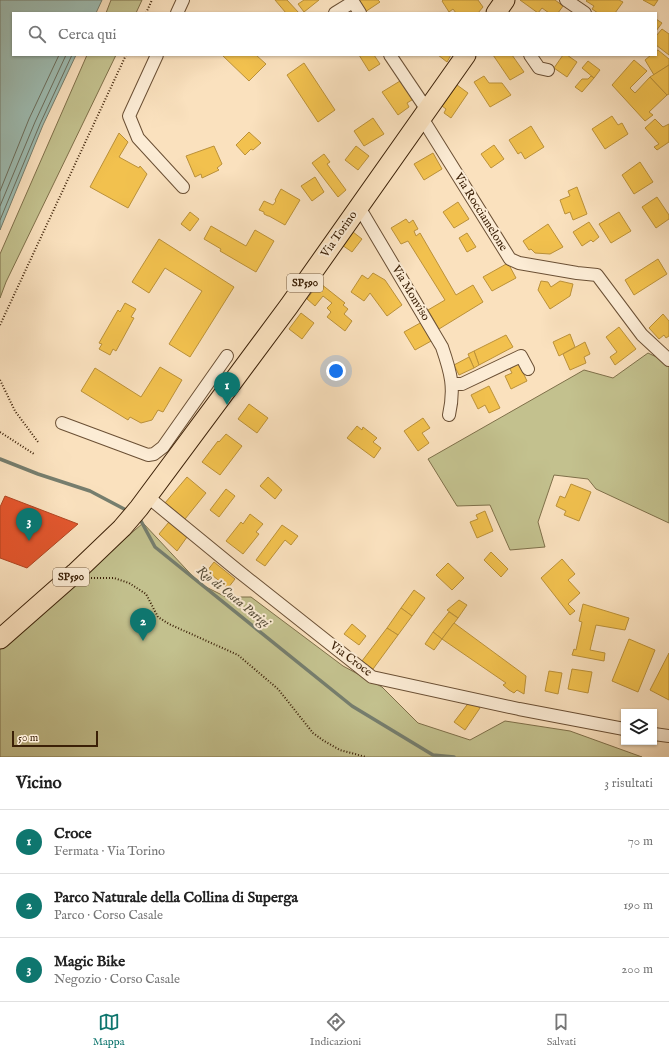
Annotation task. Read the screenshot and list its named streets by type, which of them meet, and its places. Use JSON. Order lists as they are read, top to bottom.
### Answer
{
  "streets": {
    "main road": ["Via Torino", "SP590"],
    "street": ["Via Rocciamelone", "Via Monviso", "Via Croce"]
  },
  "crossings": [
    ["Via Rocciamelone", "Via Torino"],
    ["Via Torino", "SP590"],
    ["Via Torino", "Via Monviso"],
    ["Via Torino", "Via Croce"],
    ["SP590", "Via Croce"]
  ],
  "water": ["Rio di Costa Parigi"],
  "scale_bar": "50 m",
  "page": {
    "search": "Cerca qui",
    "pins": ["1", "3", "2"],
    "scale": "50 m",
    "heading": ["Vicino", "3 risultati"],
    "list": [
      {
        "mark": "1",
        "name": "Croce",
        "note": "Fermata · Via Torino",
        "value": "70 m"
      },
      {
        "mark": "2",
        "name": "Parco Naturale della Collina di Superga",
        "note": "Parco · Corso Casale",
        "value": "190 m"
      },
      {
        "mark": "3",
        "name": "Magic Bike",
        "note": "Negozio · Corso Casale",
        "value": "200 m"
      }
    ],
    "nav": ["Mappa", "Indicazioni", "Salvati"]
  }
}
